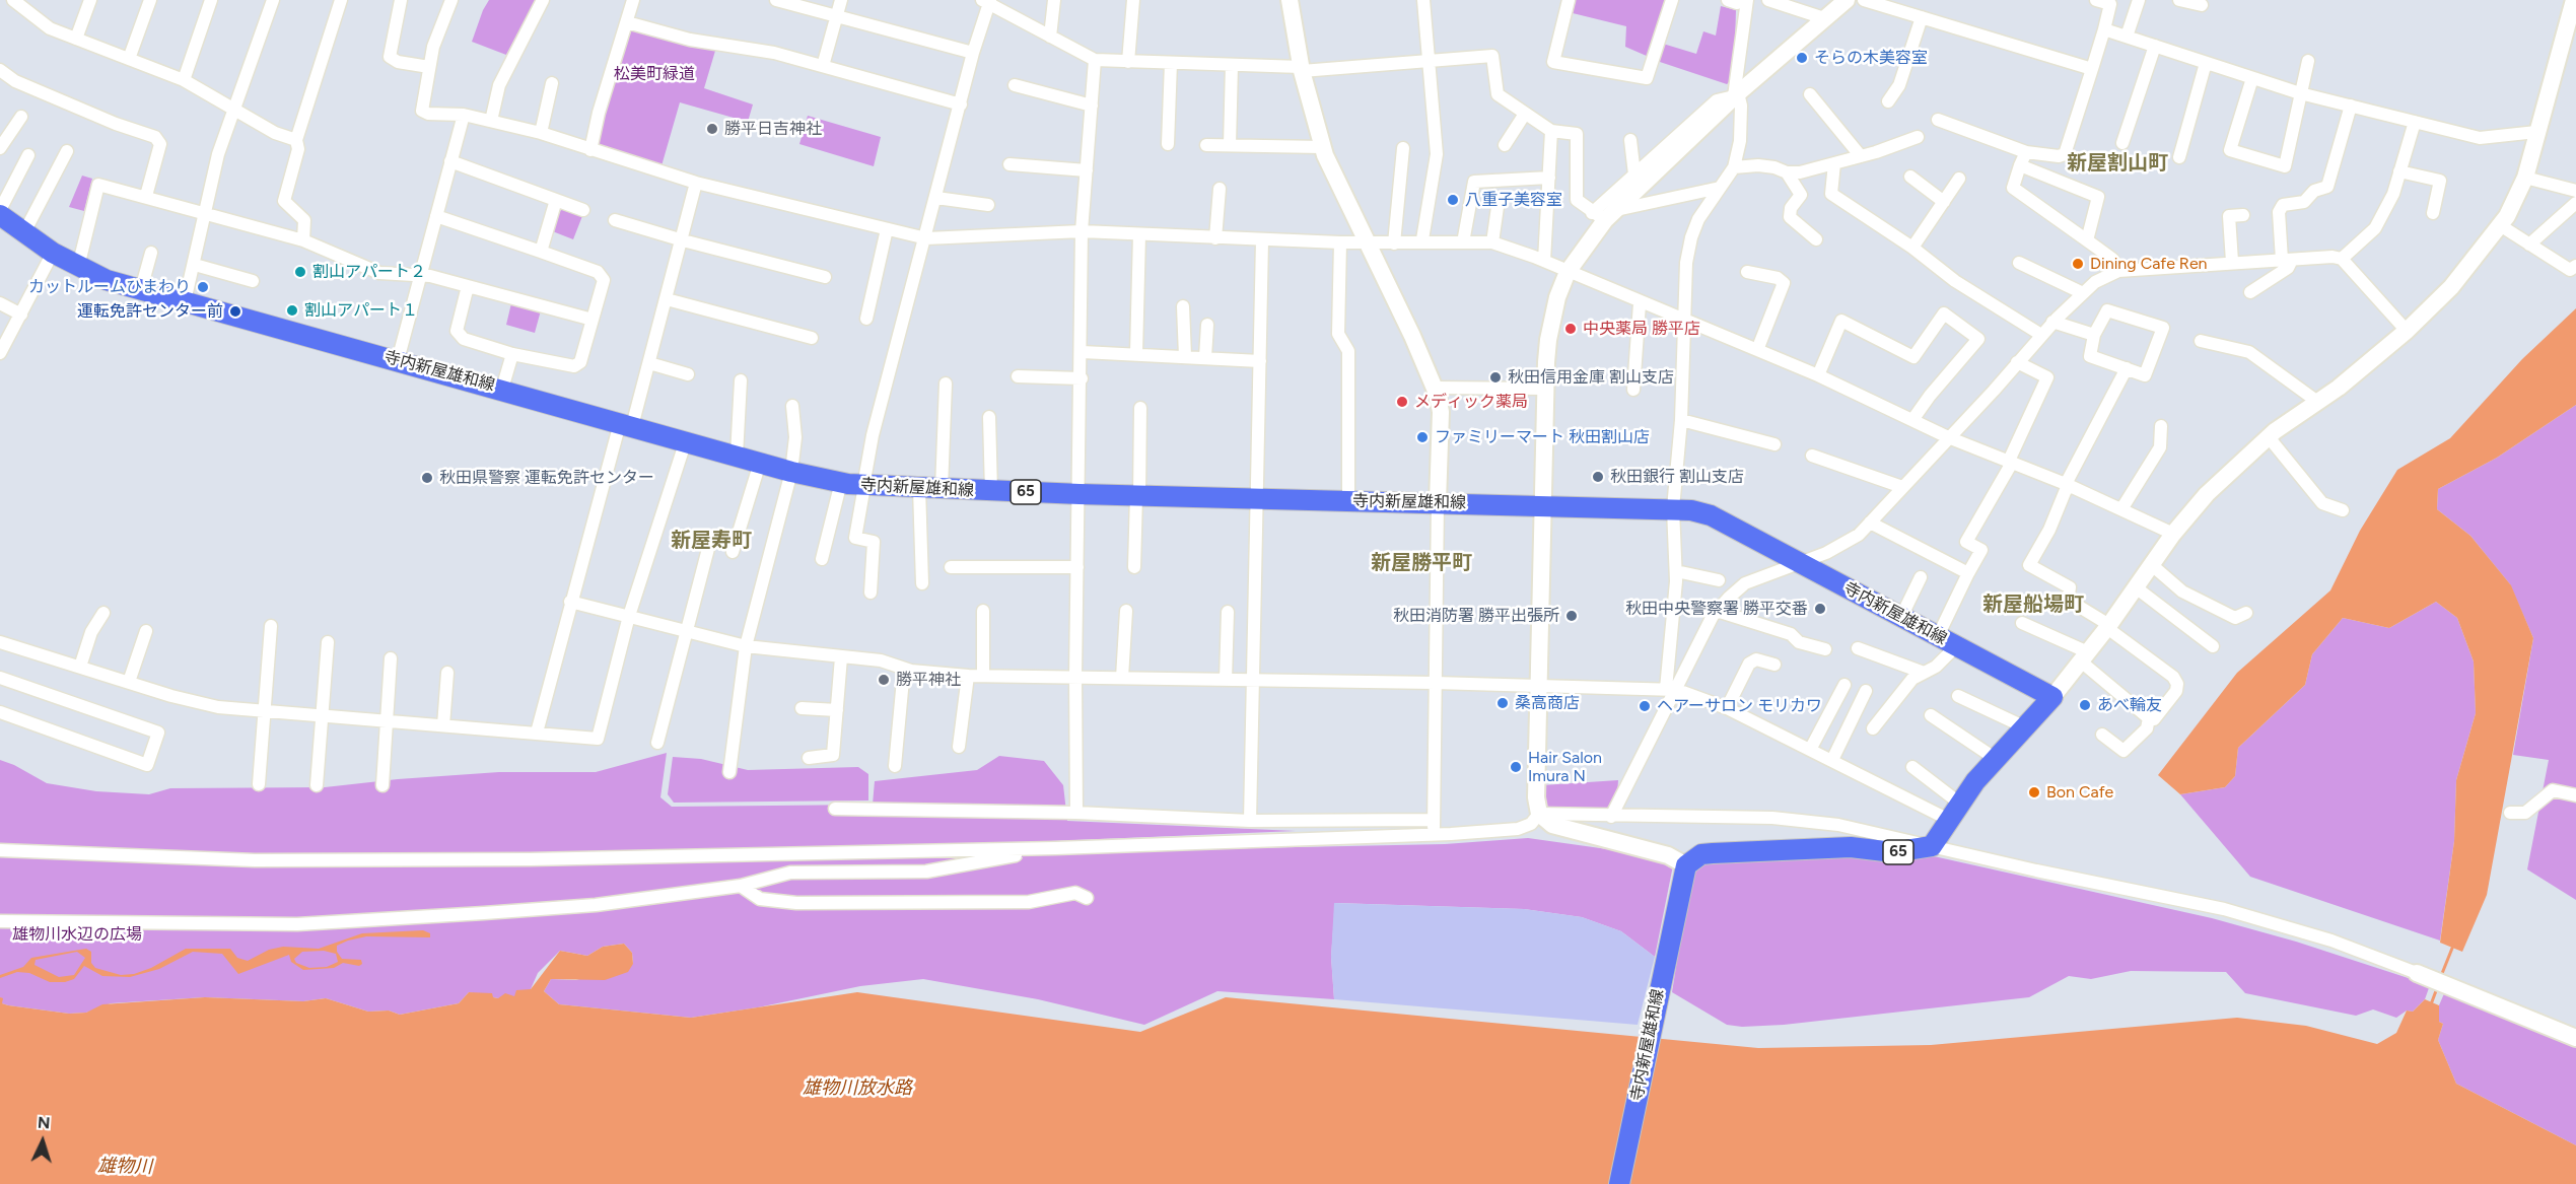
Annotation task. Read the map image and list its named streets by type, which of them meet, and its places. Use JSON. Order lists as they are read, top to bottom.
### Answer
{
  "streets": {
    "main road": ["寺内新屋雄和線", "65"]
  },
  "crossings": [
    ["寺内新屋雄和線", "65"]
  ],
  "districts": [
    "新屋割山町",
    "新屋寿町",
    "新屋勝平町",
    "新屋船場町"
  ],
  "water": ["雄物川放水路", "雄物川"],
  "parks": ["松美町緑道", "雄物川水辺の広場"],
  "places": [
    "そらの木美容室",
    "勝平日吉神社",
    "八重子美容室",
    "Dining Cafe Ren",
    "割山アパート２",
    "カットルームひまわり",
    "割山アパート１",
    "運転免許センター前",
    "中央薬局 勝平店",
    "秋田信用金庫 割山支店",
    "メディック薬局",
    "ファミリーマート 秋田割山店",
    "秋田銀行 割山支店",
    "秋田県警察 運転免許センター",
    "秋田中央警察署 勝平交番",
    "秋田消防署 勝平出張所",
    "勝平神社",
    "桑高商店",
    "あべ輪友",
    "ヘアーサロン モリカワ",
    "Hair Salon Imura N",
    "Bon Cafe"
  ],
  "north": "top"
}
